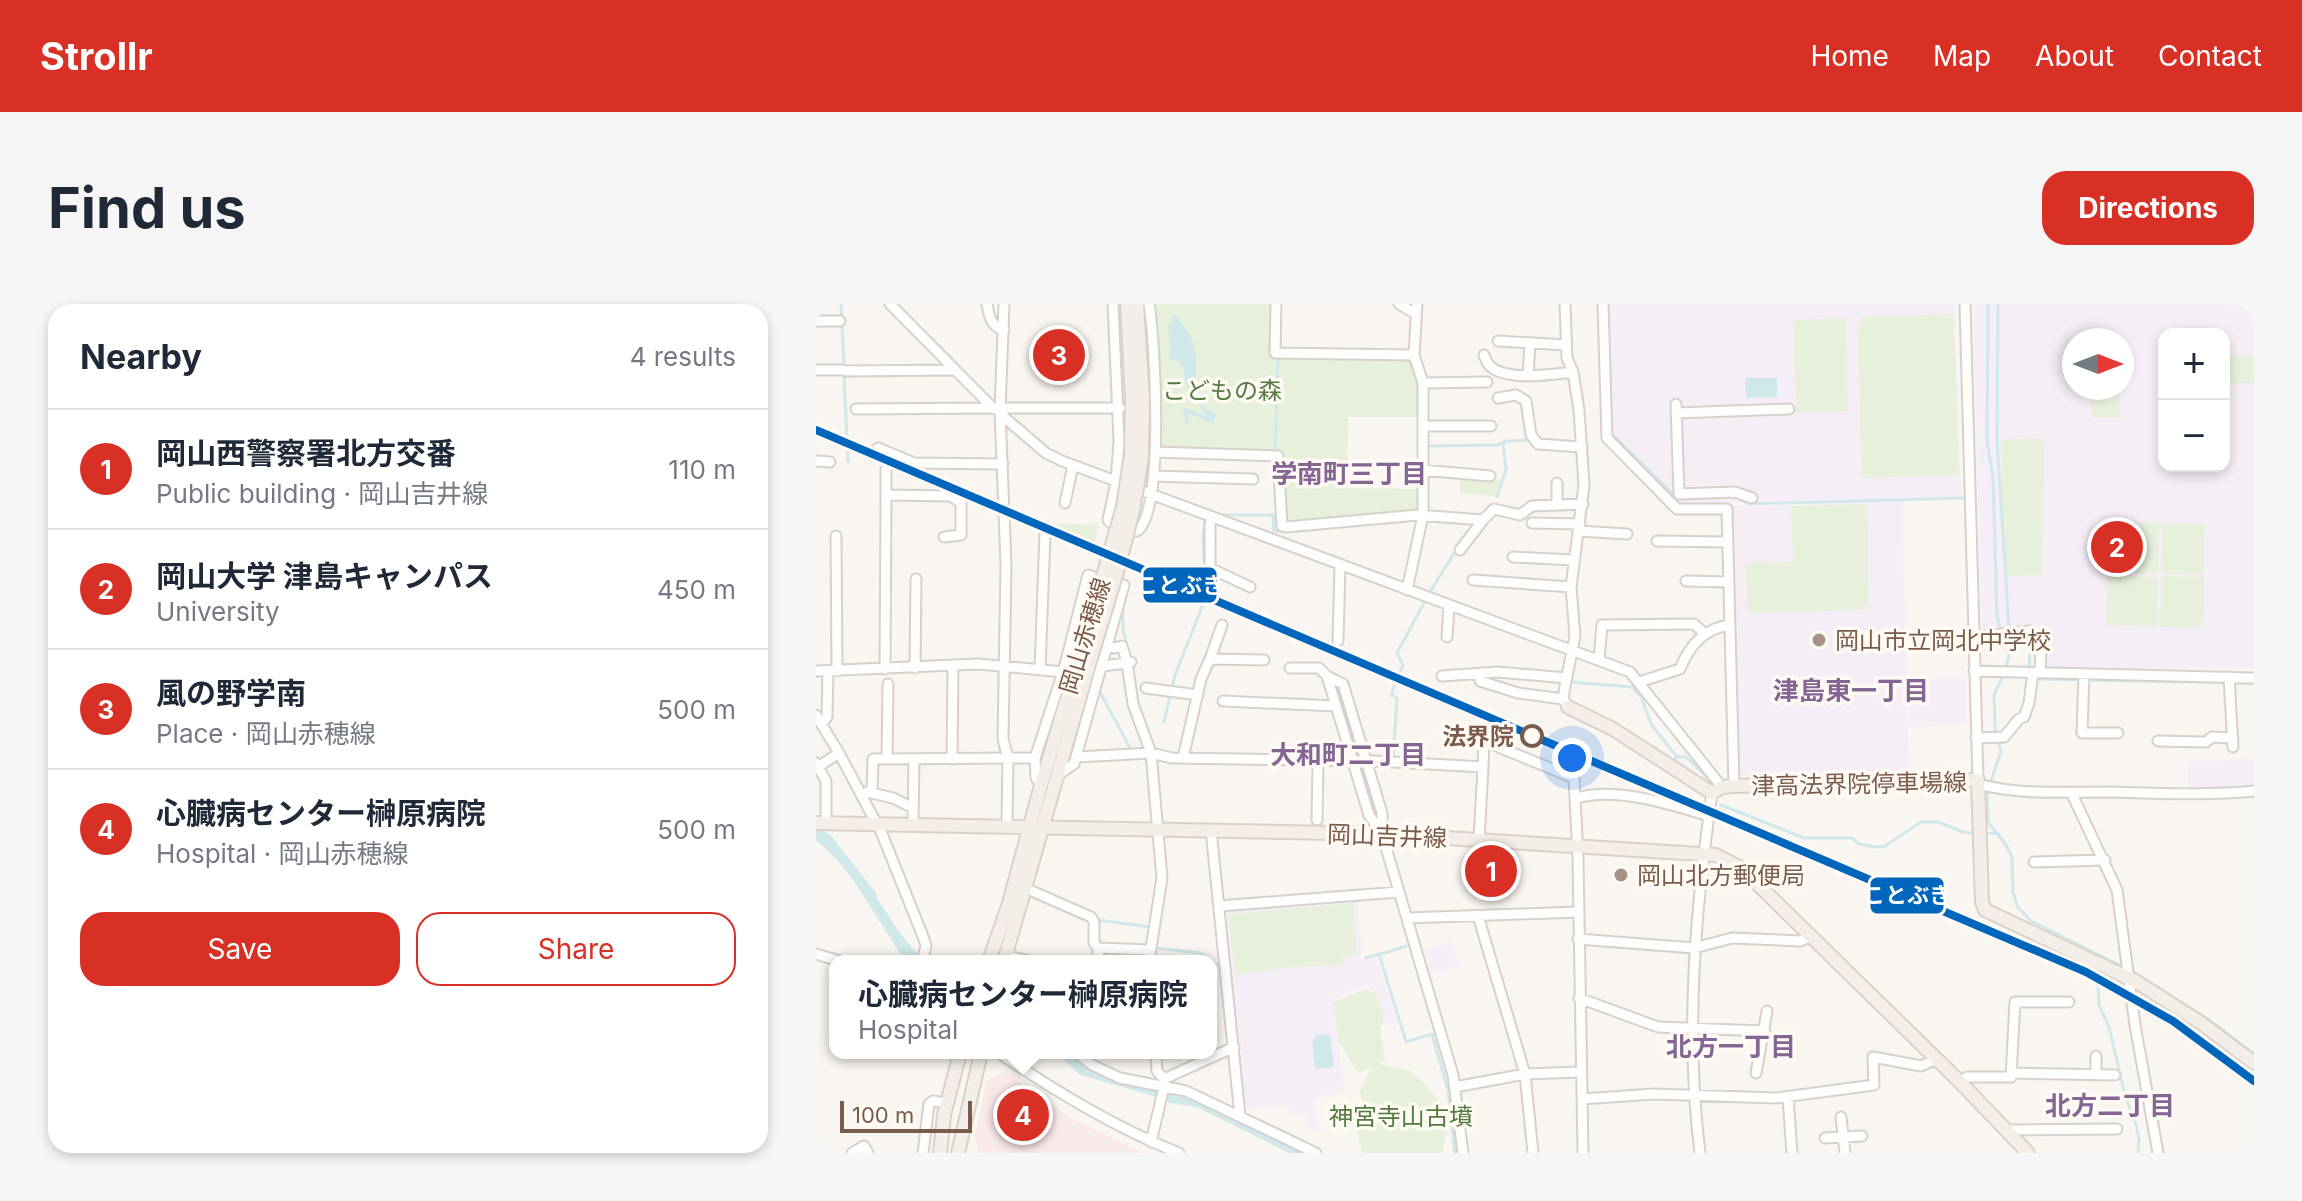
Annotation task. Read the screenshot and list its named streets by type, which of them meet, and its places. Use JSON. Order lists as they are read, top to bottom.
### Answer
{
  "streets": {
    "main road": ["岡山赤穂線", "津高法界院停車場線", "岡山吉井線"]
  },
  "crossings": [
    ["岡山赤穂線", "岡山吉井線"]
  ],
  "districts": [
    "学南町三丁目",
    "津島東一丁目",
    "大和町二丁目",
    "北方一丁目",
    "北方二丁目"
  ],
  "parks": ["こどもの森", "神宮寺山古墳"],
  "places": ["岡山市立岡北中学校", "法界院", "岡山北方郵便局"],
  "lines": ["transit line ことぶき"],
  "scale_bar": "100 m",
  "north": "right",
  "page": {
    "header": "Strollr",
    "nav": [
      "Home",
      "Map",
      "About",
      "Contact"
    ],
    "buttons": [
      "Directions",
      ["Save", "Share"]
    ],
    "title": "Find us",
    "heading": ["Nearby", "4 results"],
    "pins": [
      "3",
      "2",
      "1",
      "4"
    ],
    "map_buttons": ["+", "−"],
    "list": [
      {
        "mark": "1",
        "name": "岡山西警察署北方交番",
        "note": "Public building · 岡山吉井線",
        "value": "110 m"
      },
      {
        "mark": "2",
        "name": "岡山大学 津島キャンパス",
        "note": "University",
        "value": "450 m"
      },
      {
        "mark": "3",
        "name": "風の野学南",
        "note": "Place · 岡山赤穂線",
        "value": "500 m"
      },
      {
        "mark": "4",
        "name": "心臓病センター榊原病院",
        "note": "Hospital · 岡山赤穂線",
        "value": "500 m"
      }
    ],
    "popup": ["心臓病センター榊原病院", "Hospital"],
    "scale": "100 m"
  }
}
